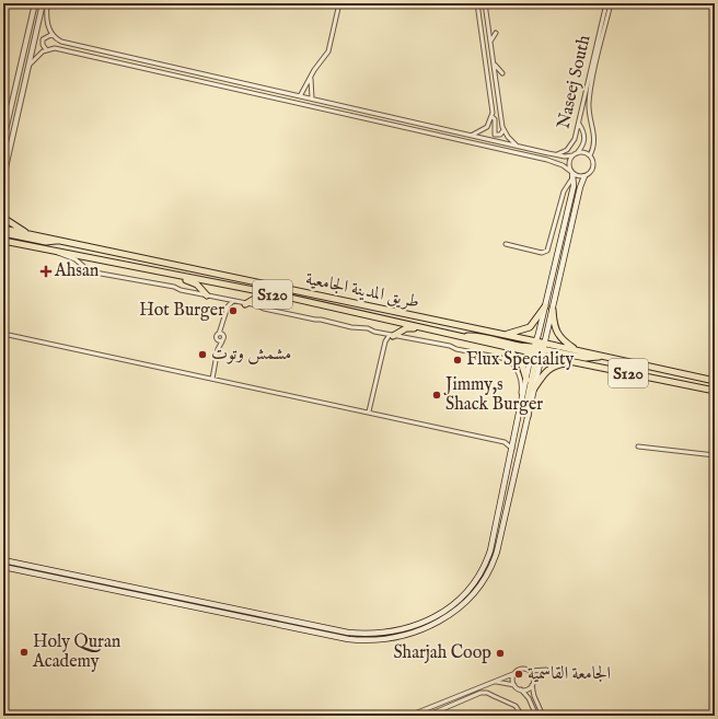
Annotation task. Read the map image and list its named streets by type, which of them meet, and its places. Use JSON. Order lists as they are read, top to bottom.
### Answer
{
  "streets": {
    "main road": ["طريق المدينة الجامعية", "S120"],
    "street": ["Naseej South"]
  },
  "places": {
    "health": ["Ahsan"],
    "other": [
      "Hot Burger",
      "مشمش وتوت",
      "Flux Speciality",
      "Jimmy,s Shack Burger",
      "Holy Quran Academy",
      "Sharjah Coop",
      "الجامعة القاسمية"
    ]
  }
}
